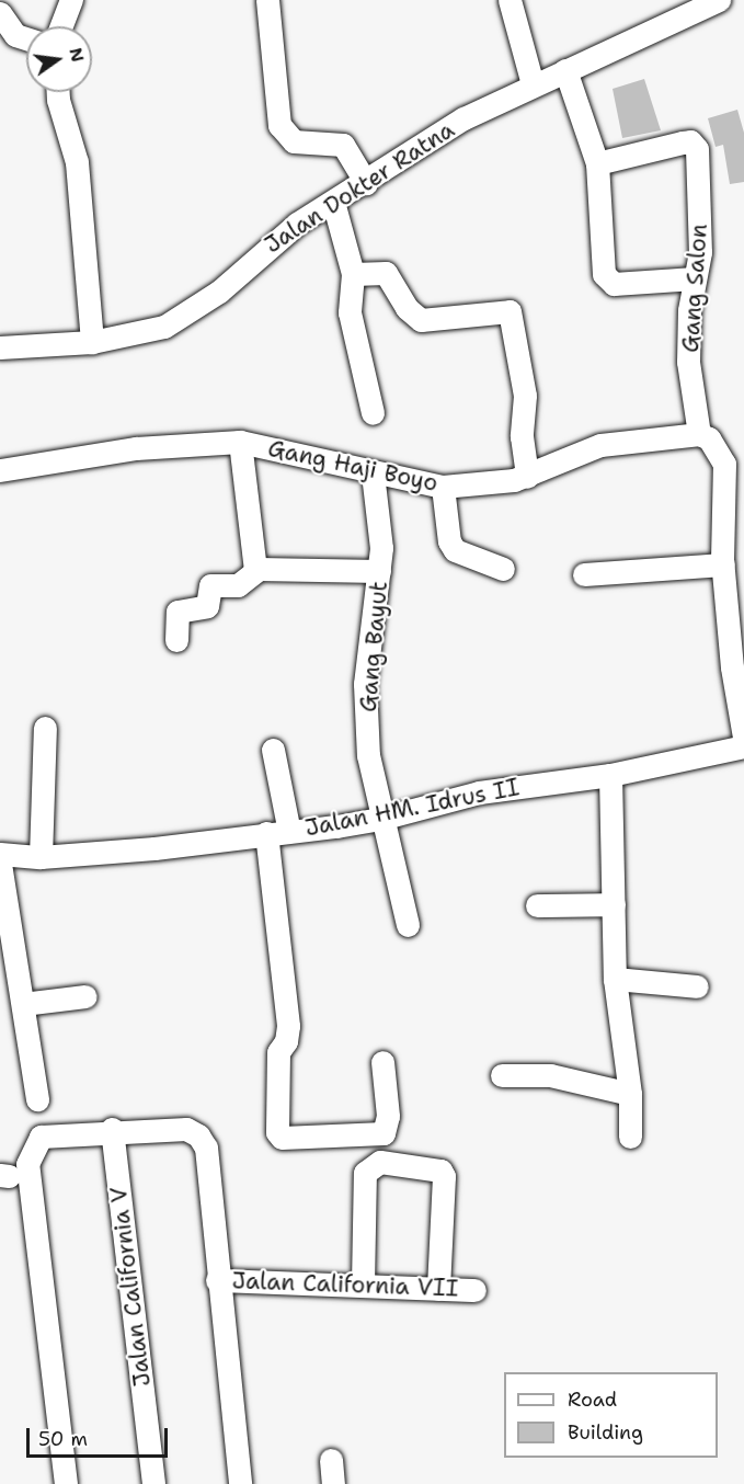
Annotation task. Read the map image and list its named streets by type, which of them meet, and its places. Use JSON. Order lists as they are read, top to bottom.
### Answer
{
  "streets": {
    "street": [
      "Jalan Dokter Ratna",
      "Gang Salon",
      "Gang Haji Boyo",
      "Gang Bayut",
      "Jalan HM. Idrus II",
      "Jalan California VII",
      "Jalan California V"
    ]
  },
  "crossings": [
    ["Gang Salon", "Gang Haji Boyo"],
    ["Gang Haji Boyo", "Gang Bayut"],
    ["Gang Bayut", "Jalan HM. Idrus II"]
  ],
  "legend": ["Road", "Building"],
  "scale_bar": "50 m",
  "north": "right"
}
